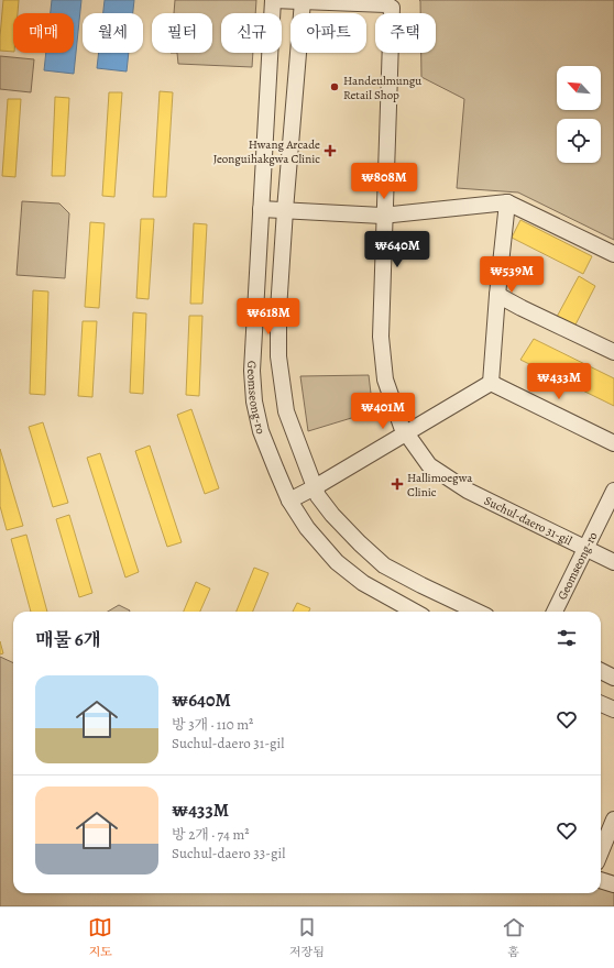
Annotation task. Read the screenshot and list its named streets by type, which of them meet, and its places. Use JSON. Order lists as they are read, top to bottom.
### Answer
{
  "streets": {
    "street": ["Geomseong-ro", "Suchul-daero 31-gil"]
  },
  "crossings": [
    ["Geomseong-ro", "Suchul-daero 31-gil"]
  ],
  "places": {
    "other": ["Handeulmungu Retail Shop"],
    "health": ["Hwang Arcade Jeonguihakgwa Clinic", "Hallimoegwa Clinic"]
  },
  "north": "top left",
  "page": {
    "chip": [
      "매매",
      "월세",
      "필터",
      "신규",
      "아파트",
      "주택"
    ],
    "price": [
      "₩808M",
      "₩640M",
      "₩539M",
      "₩618M",
      "₩433M",
      "₩401M"
    ],
    "heading": "매물 6개",
    "list": [
      {
        "name": "₩640M",
        "note": "방 3개 · 110 m² · Suchul-daero 31-gil"
      },
      {
        "name": "₩433M",
        "note": "방 2개 · 74 m² · Suchul-daero 33-gil"
      }
    ],
    "tabs": ["지도", "저장됨", "홈"]
  }
}
